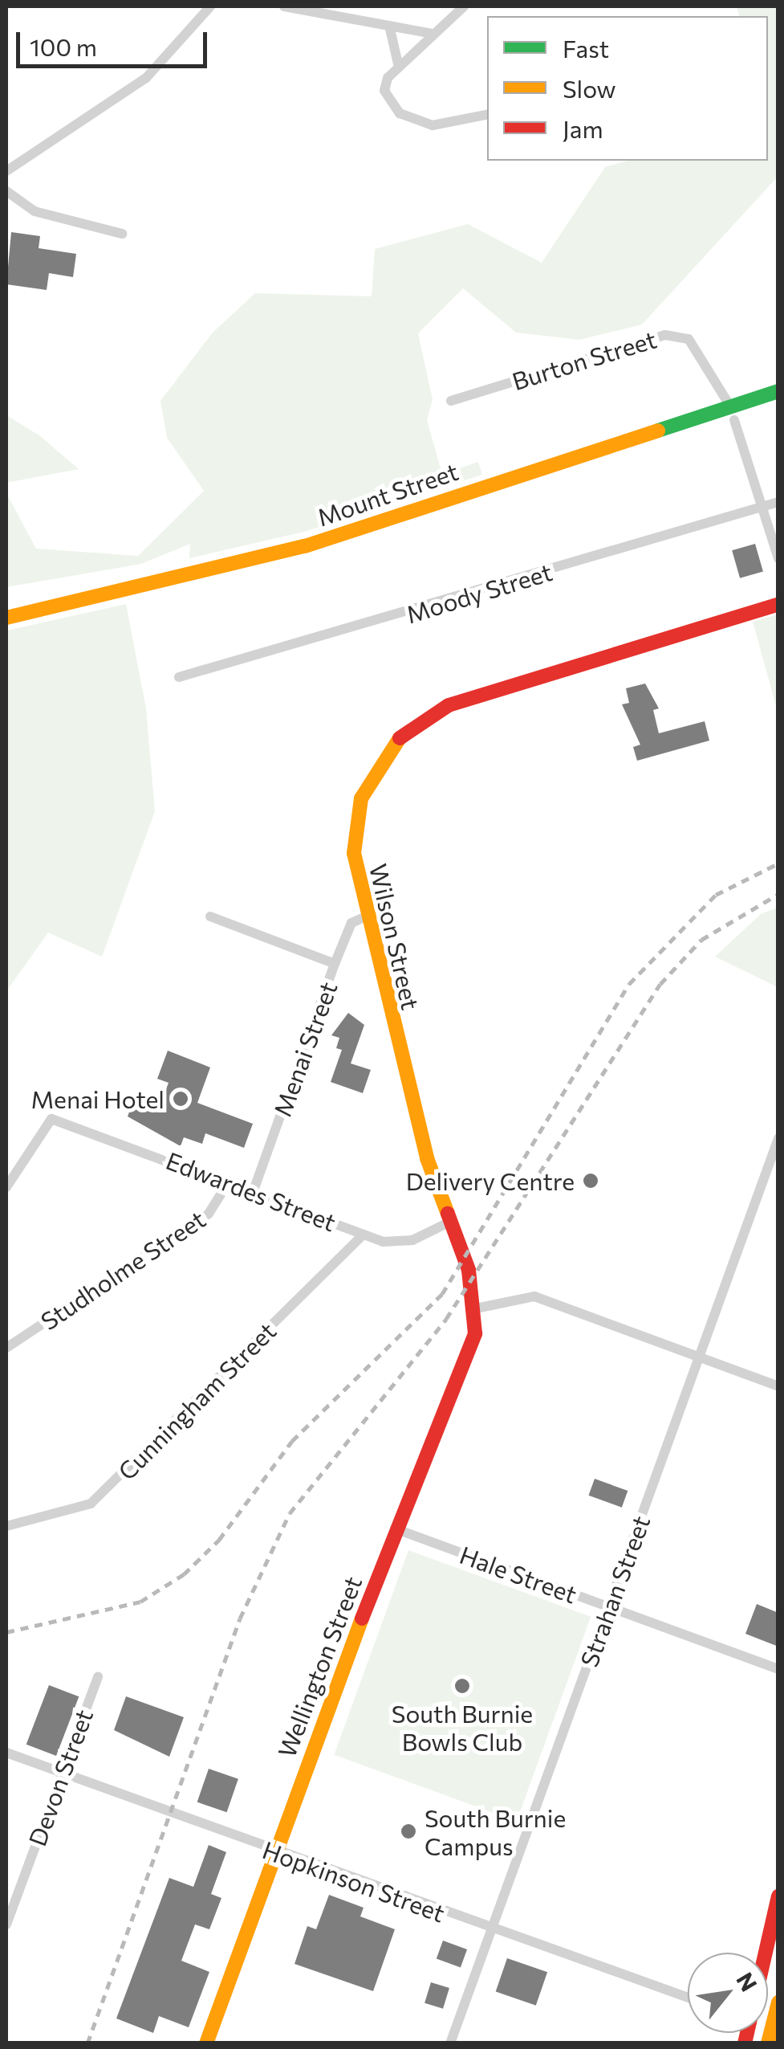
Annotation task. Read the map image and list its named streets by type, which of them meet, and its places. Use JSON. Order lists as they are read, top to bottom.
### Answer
{
  "streets": {
    "main road": ["Mount Street", "Wilson Street", "Wellington Street"],
    "street": [
      "Burton Street",
      "Moody Street",
      "Menai Street",
      "Edwardes Street",
      "Studholme Street",
      "Cunningham Street",
      "Hale Street",
      "Strahan Street",
      "Devon Street",
      "Hopkinson Street"
    ]
  },
  "crossings": [
    ["Burton Street", "Mount Street"],
    ["Burton Street", "Moody Street"],
    ["Wilson Street", "Menai Street"],
    ["Wilson Street", "Edwardes Street"],
    ["Wilson Street", "Wellington Street"],
    ["Menai Street", "Edwardes Street"],
    ["Edwardes Street", "Studholme Street"],
    ["Edwardes Street", "Cunningham Street"],
    ["Hale Street", "Strahan Street"],
    ["Hale Street", "Wellington Street"],
    ["Strahan Street", "Hopkinson Street"],
    ["Wellington Street", "Hopkinson Street"],
    ["Devon Street", "Hopkinson Street"]
  ],
  "places": [
    "Menai Hotel",
    "Delivery Centre",
    "South Burnie Bowls Club",
    "South Burnie Campus"
  ],
  "legend": ["Fast", "Slow", "Jam"],
  "scale_bar": "100 m",
  "north": "top right"
}
